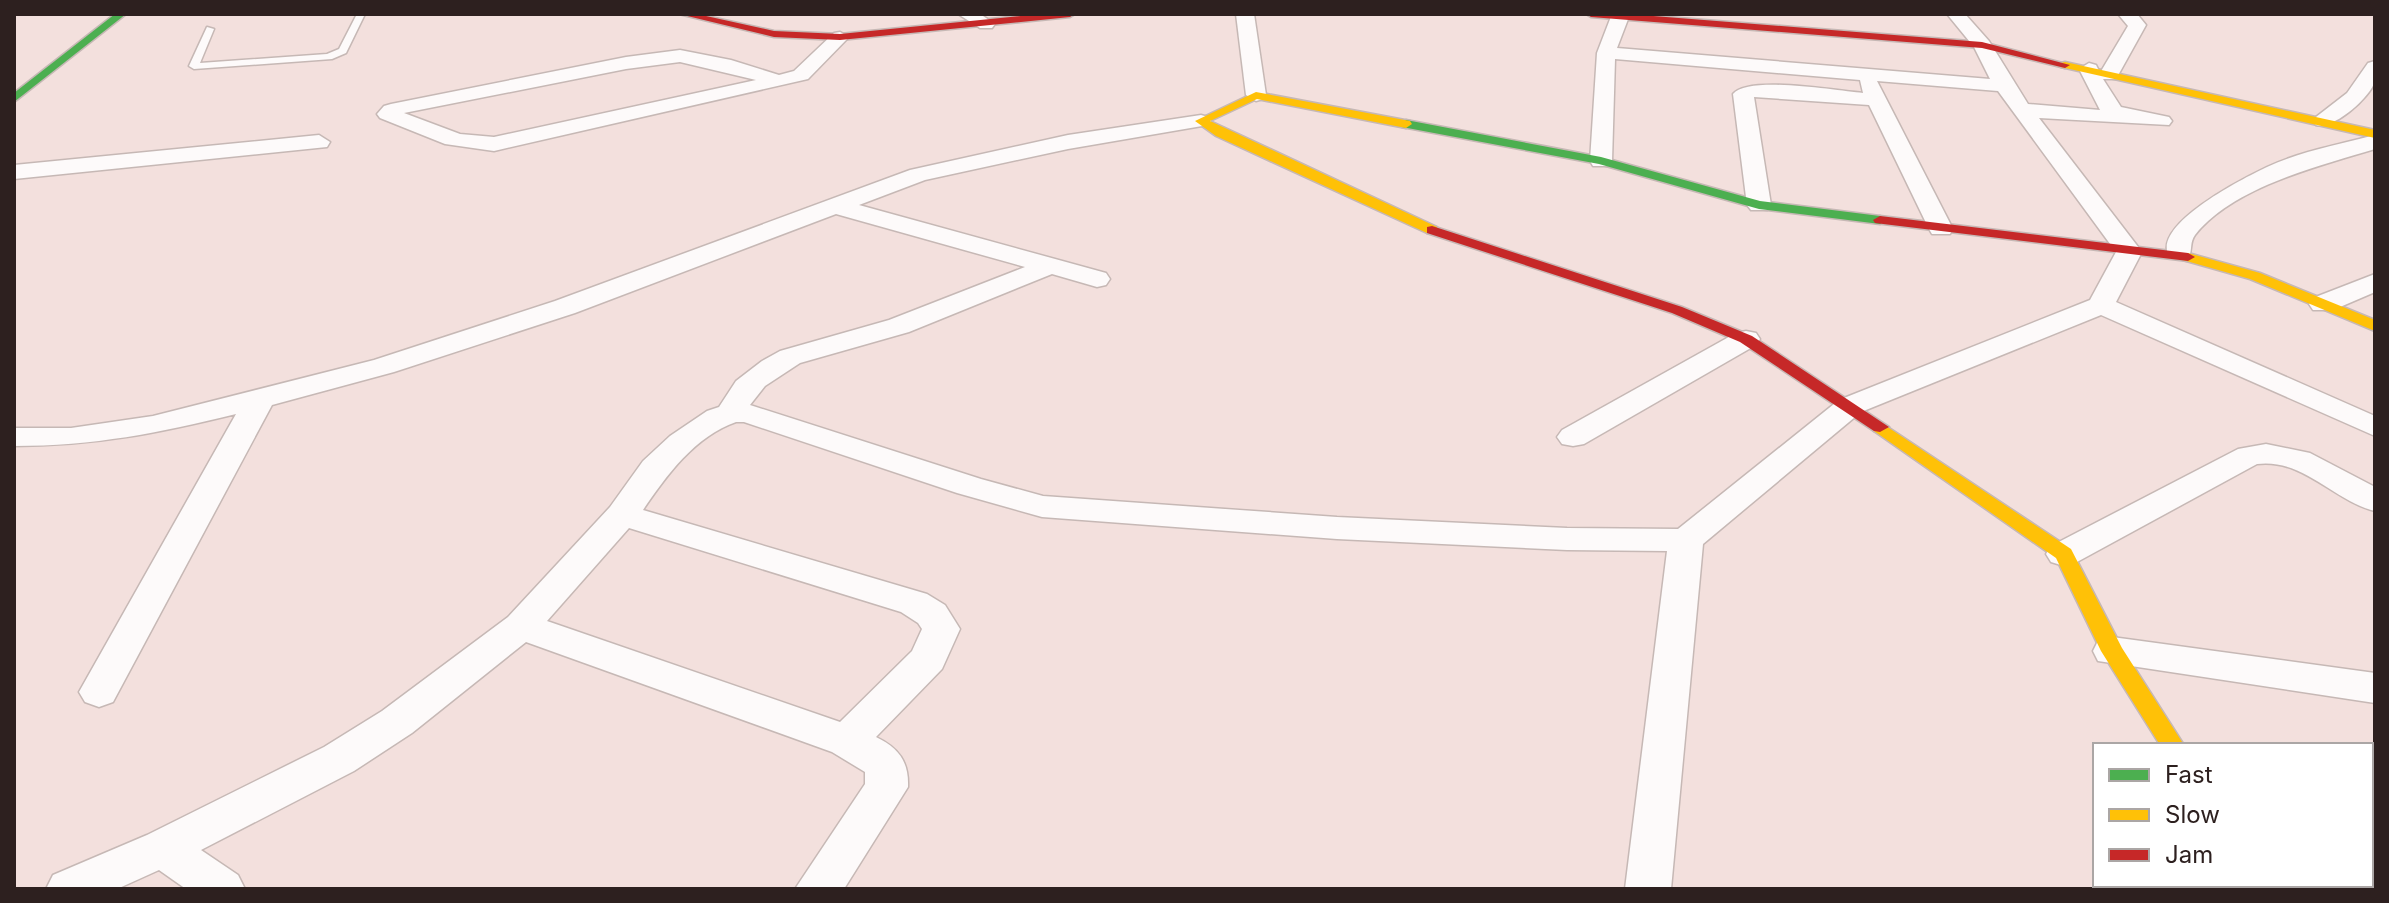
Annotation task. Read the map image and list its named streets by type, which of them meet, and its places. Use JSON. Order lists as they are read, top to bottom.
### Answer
{
  "legend": ["Fast", "Slow", "Jam"]
}
